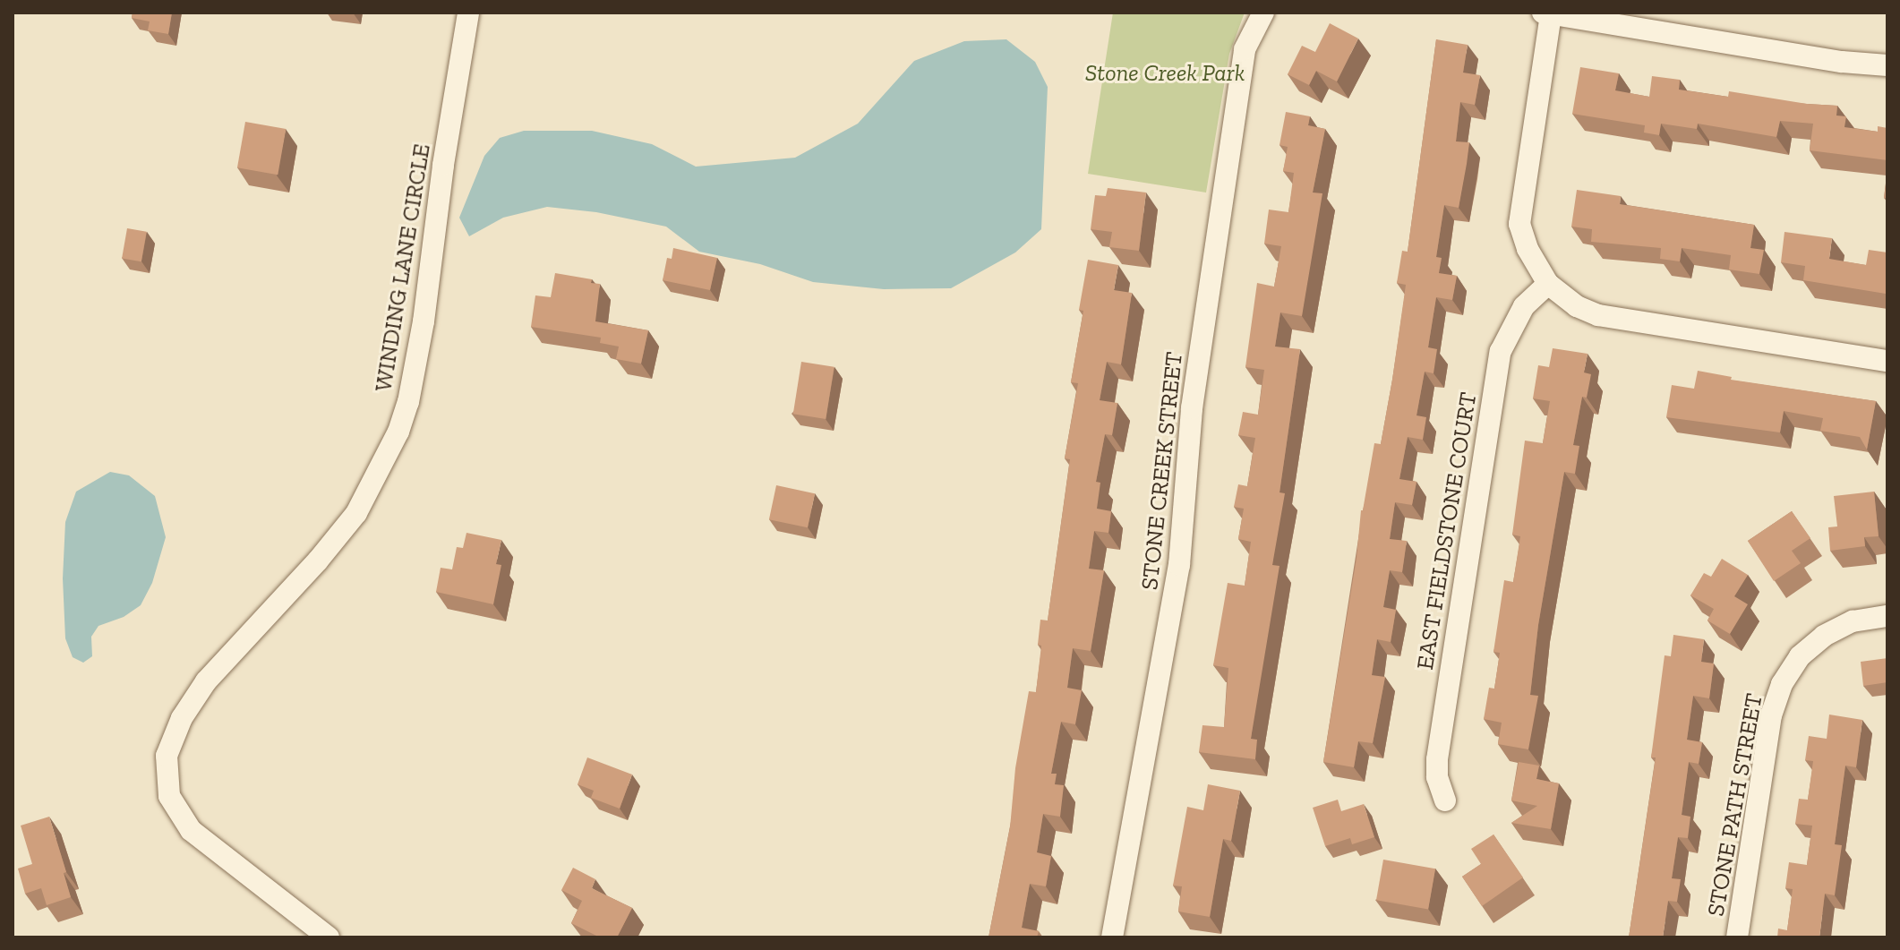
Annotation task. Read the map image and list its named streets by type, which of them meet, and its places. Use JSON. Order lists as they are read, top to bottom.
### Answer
{
  "streets": {
    "street": [
      "WINDING LANE CIRCLE",
      "STONE CREEK STREET",
      "EAST FIELDSTONE COURT",
      "STONE PATH STREET"
    ]
  },
  "parks": ["Stone Creek Park"]
}
